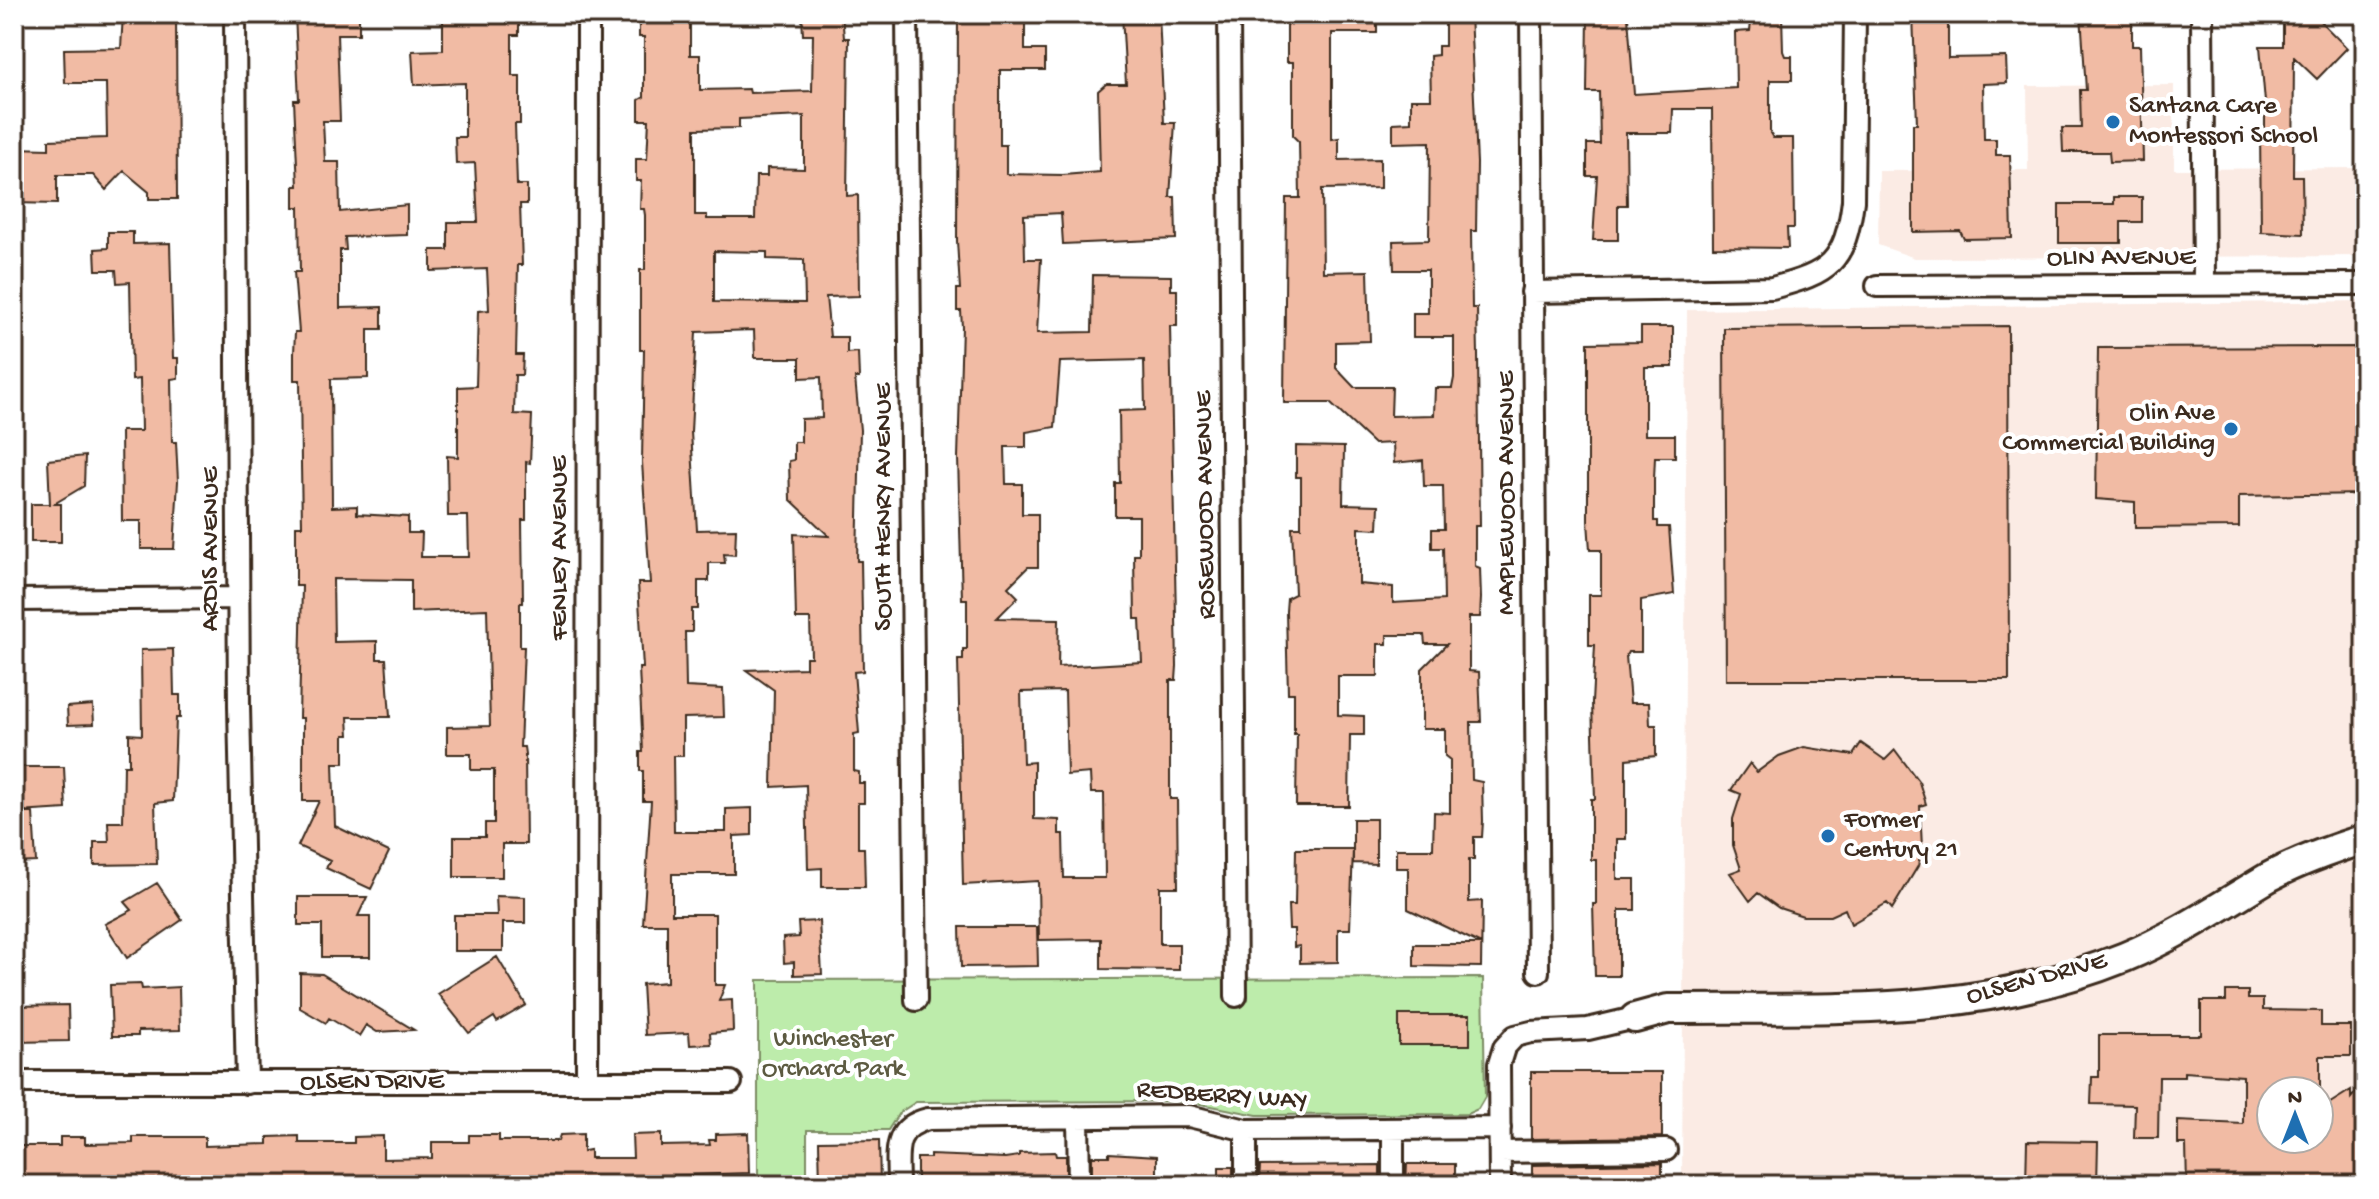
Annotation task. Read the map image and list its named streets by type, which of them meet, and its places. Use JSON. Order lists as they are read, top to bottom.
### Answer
{
  "streets": {
    "street": [
      "OLIN AVENUE",
      "MAPLEWOOD AVENUE",
      "ROSEWOOD AVENUE",
      "SOUTH HENRY AVENUE",
      "FENLEY AVENUE",
      "ARDIS AVENUE",
      "OLSEN DRIVE",
      "REDBERRY WAY"
    ]
  },
  "crossings": [
    ["FENLEY AVENUE", "OLSEN DRIVE"],
    ["ARDIS AVENUE", "OLSEN DRIVE"]
  ],
  "parks": ["Winchester Orchard Park"],
  "places": ["Santana Care Montessori School", "Olin Ave Commercial Building", "Former Century 21"],
  "north": "top"
}
